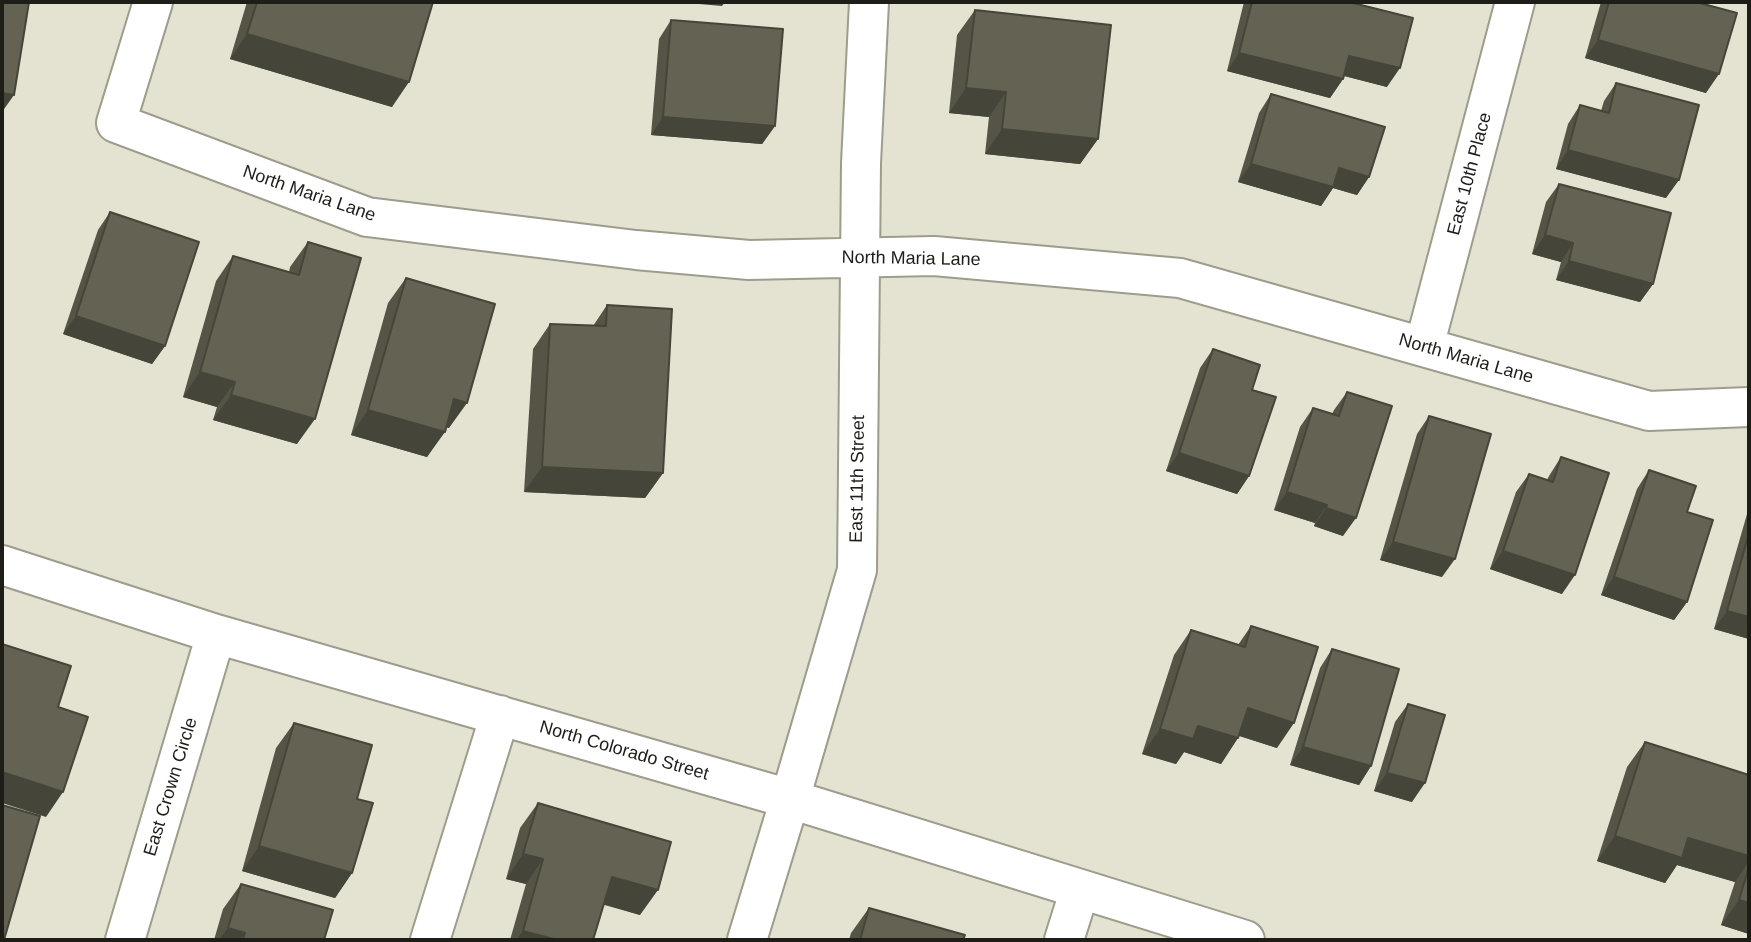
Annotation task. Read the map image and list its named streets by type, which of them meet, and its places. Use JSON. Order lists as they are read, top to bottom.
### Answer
{
  "streets": {
    "street": [
      "East 10th Place",
      "North Maria Lane",
      "East 11th Street",
      "North Colorado Street",
      "East Crown Circle"
    ]
  },
  "crossings": [
    ["East 10th Place", "North Maria Lane"],
    ["North Maria Lane", "East 11th Street"],
    ["East 11th Street", "North Colorado Street"],
    ["North Colorado Street", "East Crown Circle"]
  ]
}
